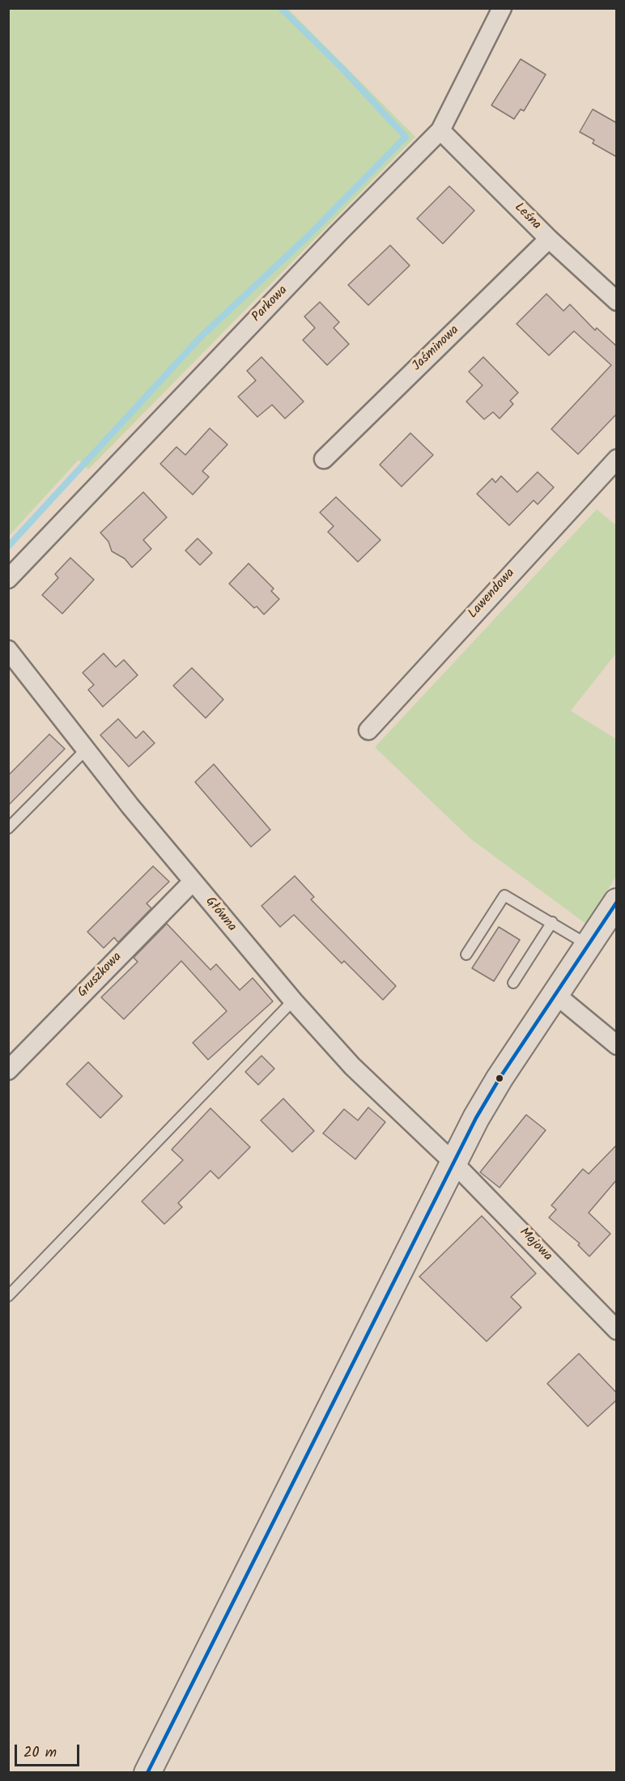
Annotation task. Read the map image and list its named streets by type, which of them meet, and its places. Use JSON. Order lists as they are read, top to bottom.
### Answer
{
  "streets": {
    "street": [
      "Leśna",
      "Parkowa",
      "Jaśminowa",
      "Lawendowa",
      "Główna",
      "Gruszkowa",
      "Majowa"
    ]
  },
  "crossings": [
    ["Leśna", "Parkowa"],
    ["Leśna", "Jaśminowa"],
    ["Główna", "Gruszkowa"],
    ["Główna", "Majowa"]
  ],
  "scale_bar": "20 m"
}
